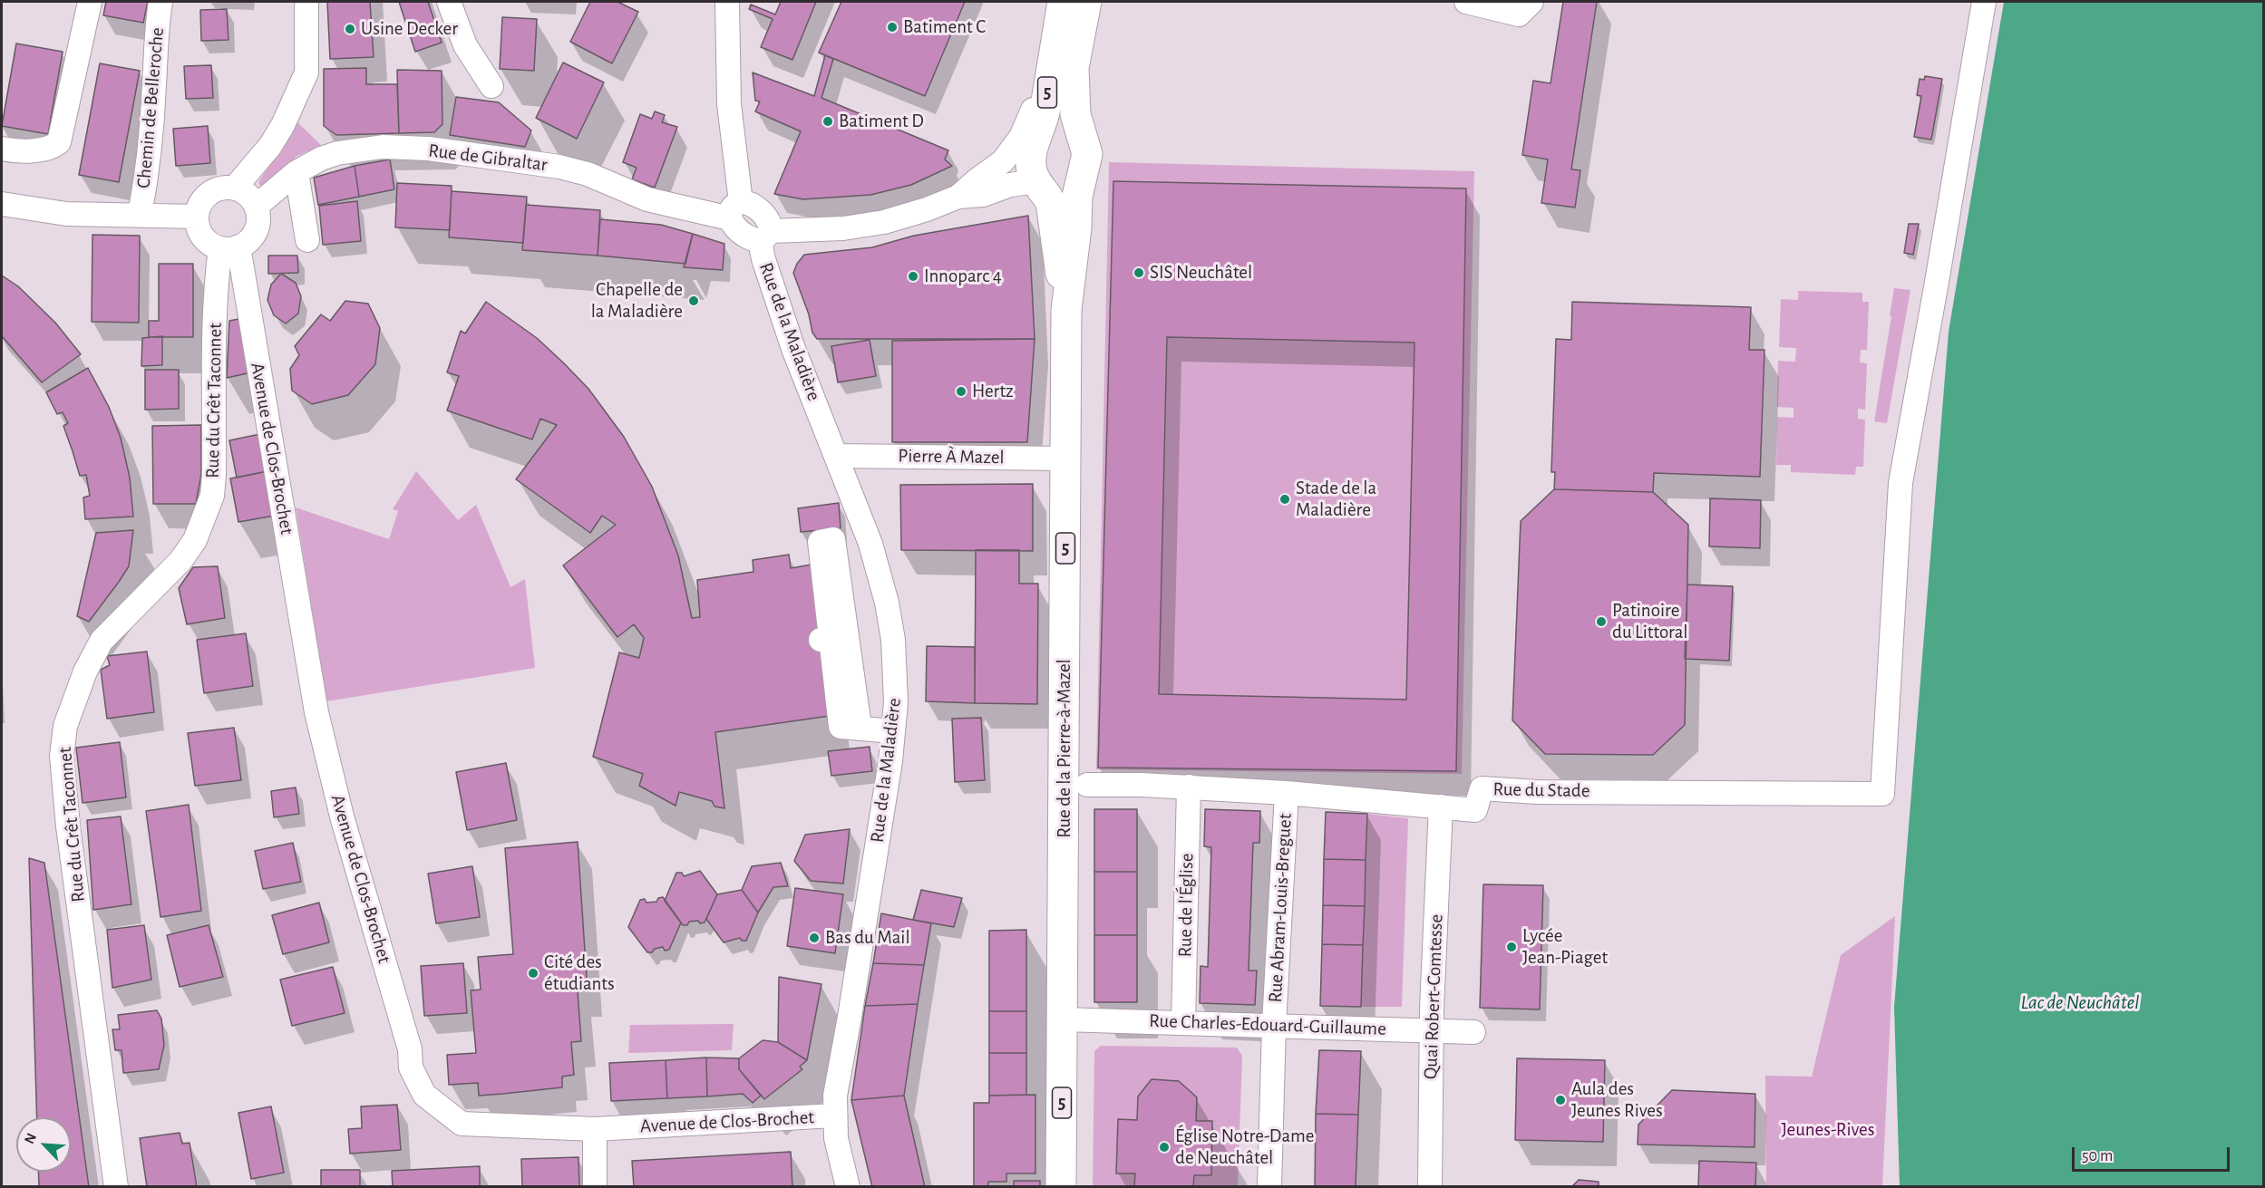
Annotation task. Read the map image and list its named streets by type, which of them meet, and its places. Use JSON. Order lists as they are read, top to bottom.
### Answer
{
  "streets": {
    "main road": ["5", "Rue de la Pierre-à-Mazel"],
    "street": [
      "Chemin de Belleroche",
      "Rue de Gibraltar",
      "Rue de la Maladière",
      "Rue du Crêt Taconnet",
      "Avenue de Clos-Brochet",
      "Pierre À Mazel",
      "Rue du Stade",
      "Rue de l'Église",
      "Rue Abram-Louis-Breguet",
      "Quai Robert-Comtesse",
      "Rue Charles-Edouard-Guillaume"
    ]
  },
  "crossings": [
    ["Rue de Gibraltar", "Rue du Crêt Taconnet"],
    ["Rue de Gibraltar", "Avenue de Clos-Brochet"],
    ["Rue de la Maladière", "Avenue de Clos-Brochet"],
    ["Rue de la Maladière", "Pierre À Mazel"],
    ["Rue du Crêt Taconnet", "Avenue de Clos-Brochet"],
    ["Pierre À Mazel", "Rue de la Pierre-à-Mazel"],
    ["Rue de la Pierre-à-Mazel", "Rue Charles-Edouard-Guillaume"],
    ["Rue du Stade", "Rue de l'Église"],
    ["Rue du Stade", "Rue Abram-Louis-Breguet"],
    ["Rue du Stade", "Quai Robert-Comtesse"],
    ["Rue de l'Église", "Rue Charles-Edouard-Guillaume"],
    ["Rue Abram-Louis-Breguet", "Rue Charles-Edouard-Guillaume"],
    ["Quai Robert-Comtesse", "Rue Charles-Edouard-Guillaume"]
  ],
  "water": ["Lac de Neuchâtel"],
  "parks": ["Jeunes-Rives"],
  "places": [
    "Batiment C",
    "Usine Decker",
    "Batiment D",
    "SIS Neuchâtel",
    "Innoparc 4",
    "Chapelle de la Maladière",
    "Hertz",
    "Stade de la Maladière",
    "Patinoire du Littoral",
    "Bas du Mail",
    "Lycée Jean-Piaget",
    "Cité des étudiants",
    "Aula des Jeunes Rives",
    "Église Notre-Dame de Neuchâtel"
  ],
  "scale_bar": "50 m",
  "north": "top left"
}
